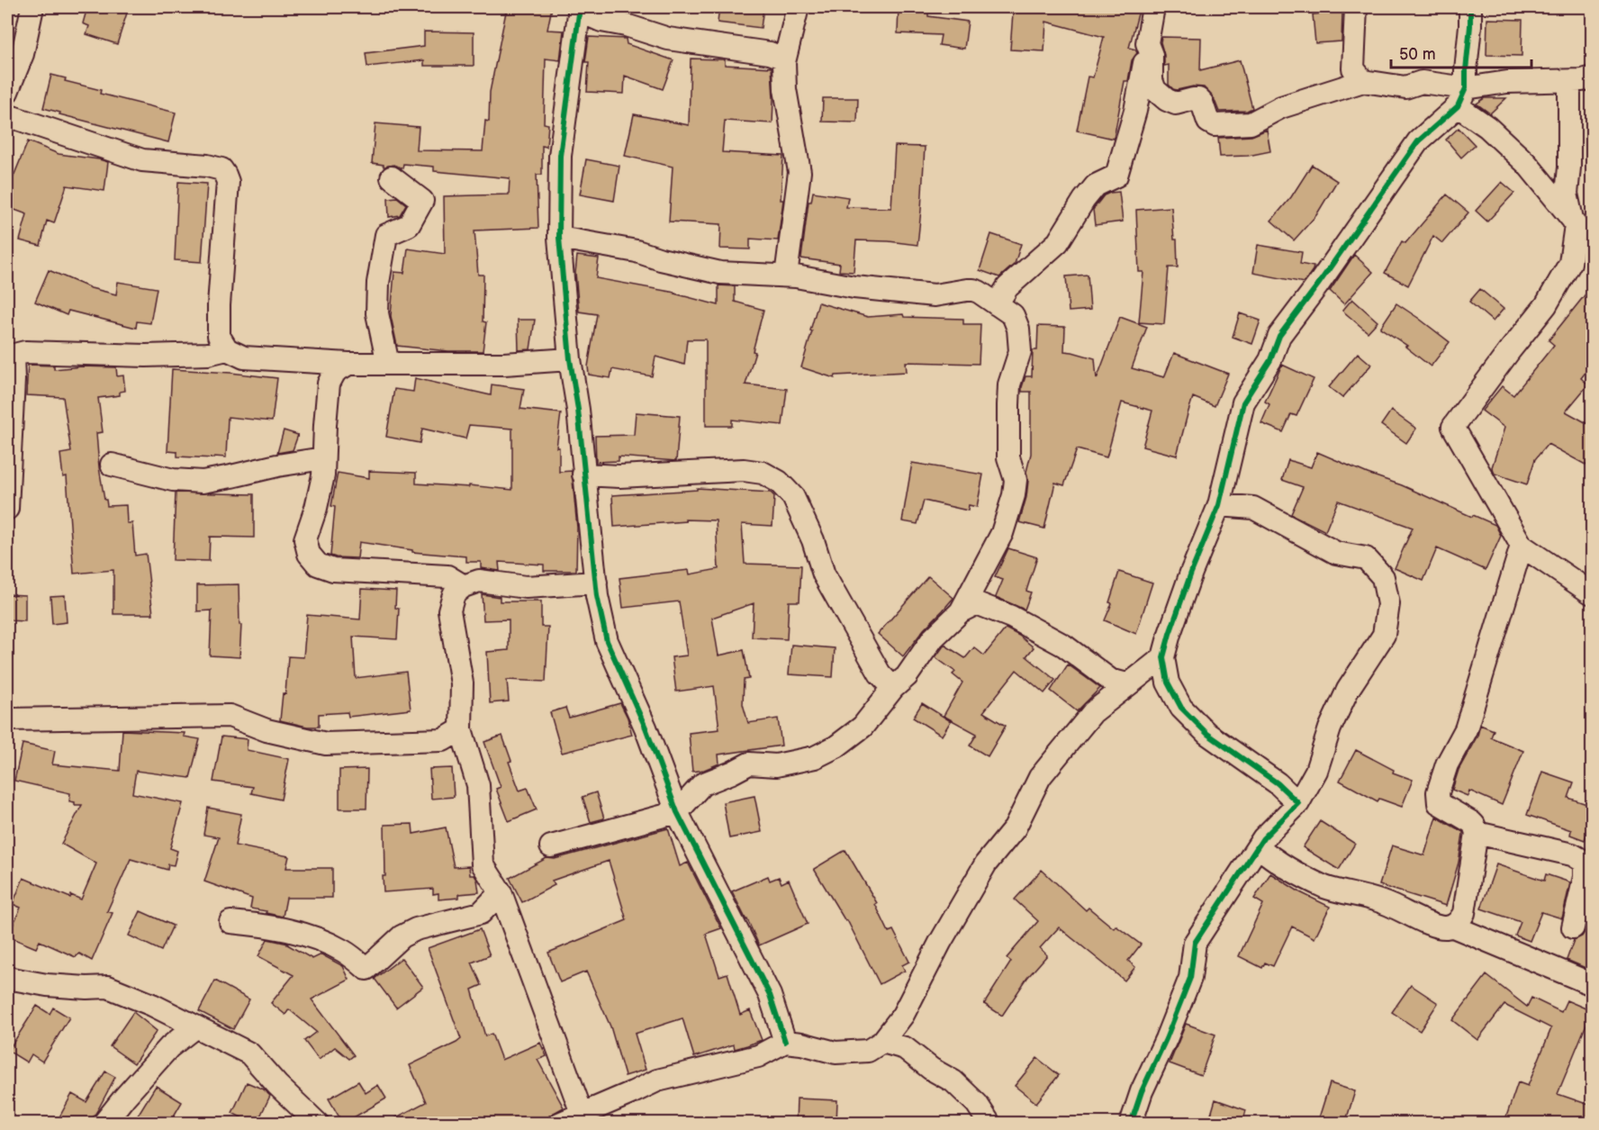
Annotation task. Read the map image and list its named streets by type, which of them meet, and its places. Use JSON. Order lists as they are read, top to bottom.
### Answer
{
  "scale_bar": "50 m"
}
